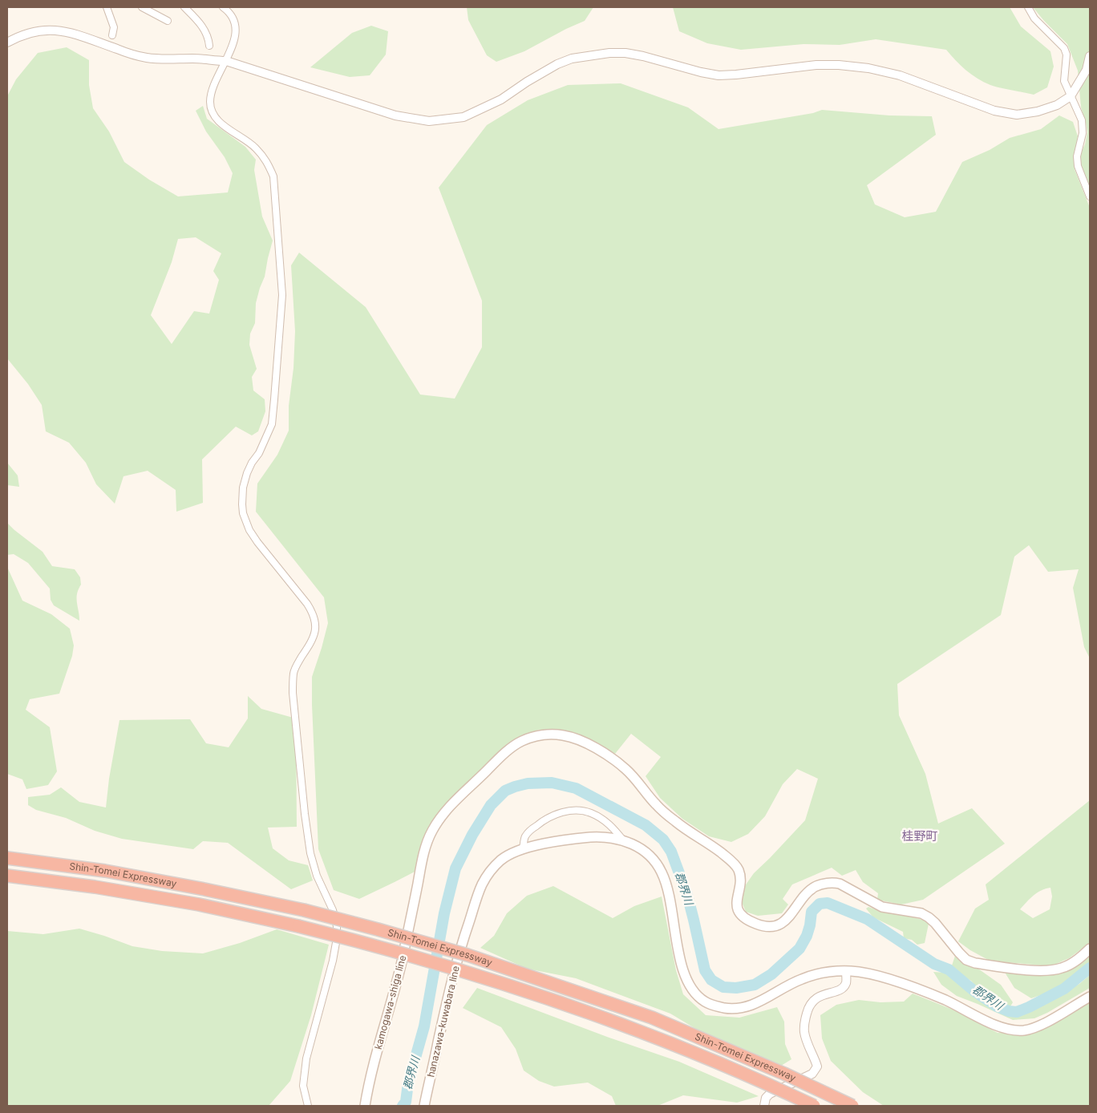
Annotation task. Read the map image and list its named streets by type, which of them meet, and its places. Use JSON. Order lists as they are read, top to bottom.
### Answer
{
  "streets": {
    "highway": ["Shin-Tomei Expressway"],
    "main road": ["kamogawa-shiga line", "hanazawa-kuwabara line"]
  },
  "districts": ["桂野町"],
  "water": ["郡界川"]
}
